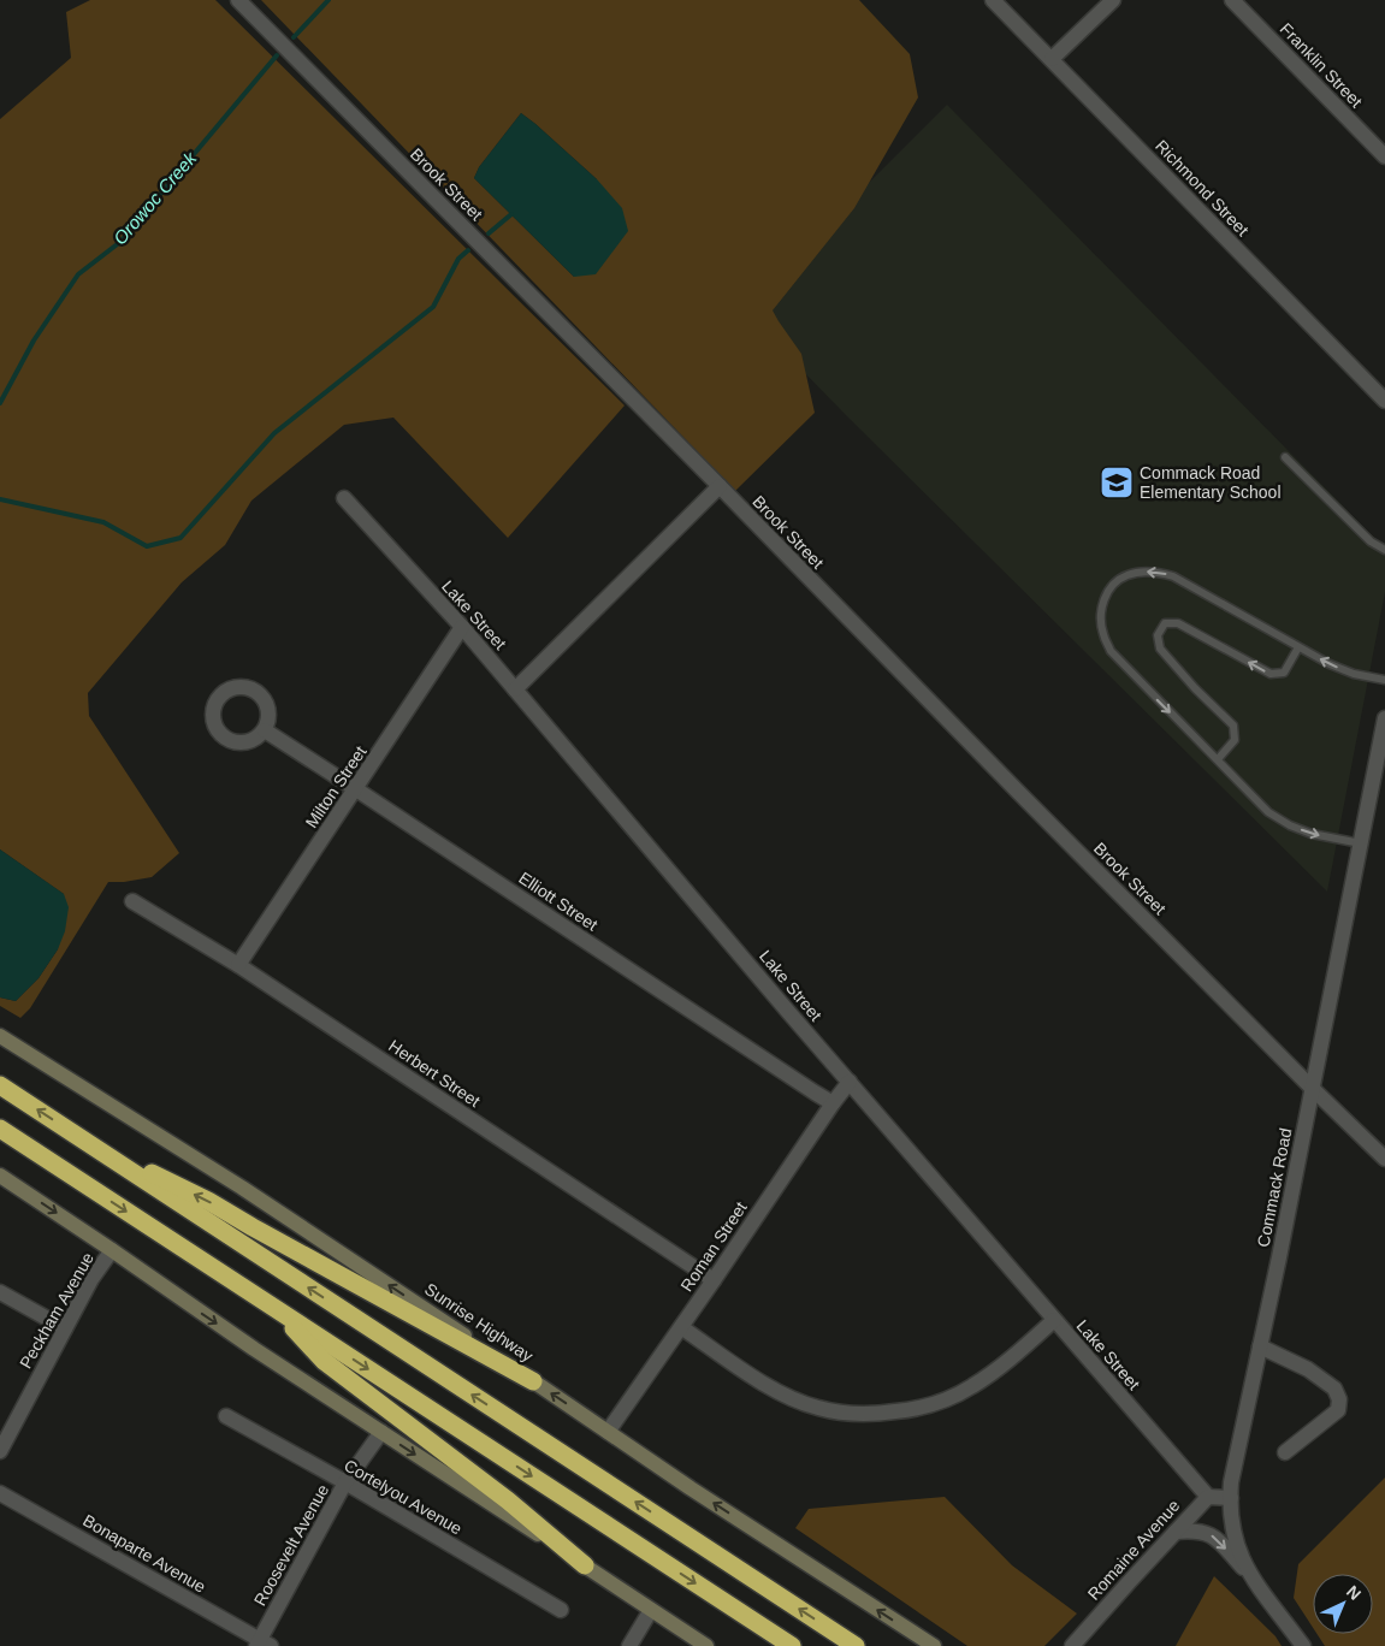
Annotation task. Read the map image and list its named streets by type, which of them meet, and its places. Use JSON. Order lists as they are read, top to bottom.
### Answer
{
  "streets": {
    "main road": ["Sunrise Highway"],
    "street": [
      "Franklin Street",
      "Brook Street",
      "Richmond Street",
      "Lake Street",
      "Milton Street",
      "Elliott Street",
      "Herbert Street",
      "Commack Road",
      "Roman Street",
      "Peckham Avenue",
      "Cortelyou Avenue",
      "Roosevelt Avenue",
      "Romaine Avenue",
      "Bonaparte Avenue"
    ]
  },
  "crossings": [
    ["Brook Street", "Commack Road"],
    ["Lake Street", "Milton Street"],
    ["Lake Street", "Roman Street"],
    ["Lake Street", "Romaine Avenue"],
    ["Milton Street", "Elliott Street"],
    ["Milton Street", "Herbert Street"],
    ["Elliott Street", "Roman Street"],
    ["Herbert Street", "Roman Street"],
    ["Roman Street", "Sunrise Highway"],
    ["Cortelyou Avenue", "Roosevelt Avenue"],
    ["Roosevelt Avenue", "Bonaparte Avenue"]
  ],
  "water": ["Orowoc Creek"],
  "places": {
    "school or university": ["Commack Road Elementary School"]
  },
  "north": "top right"
}
